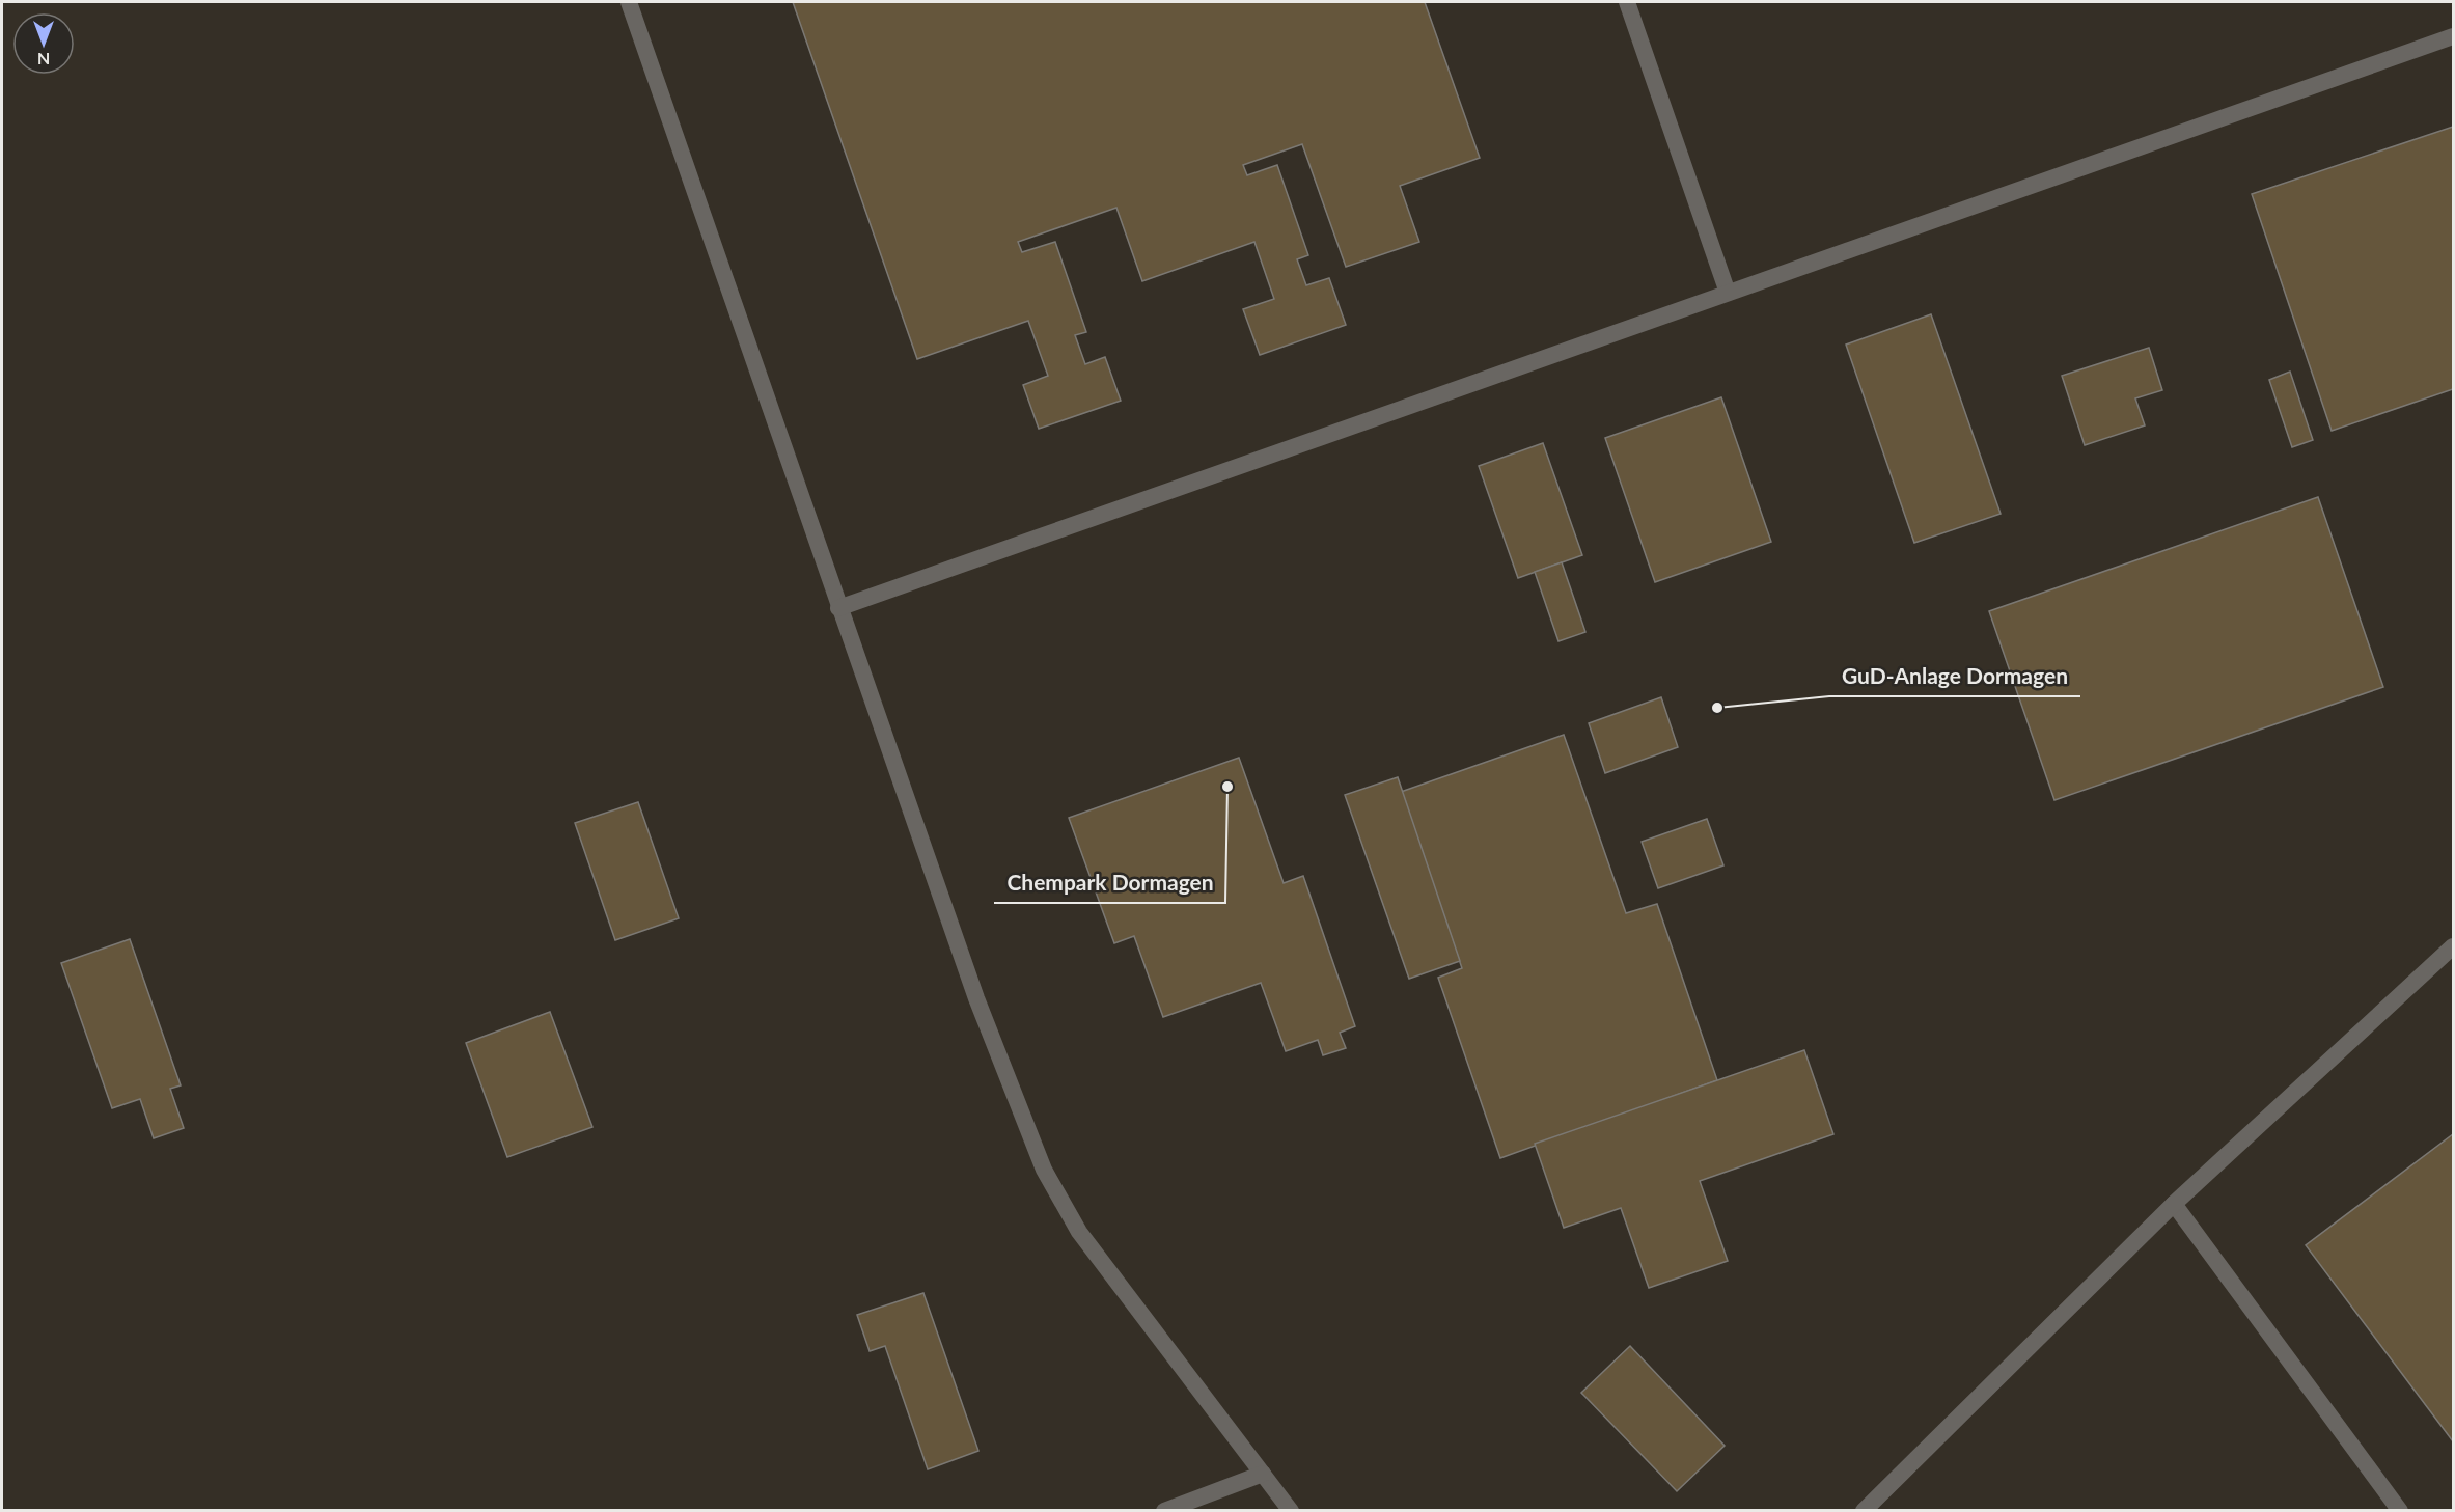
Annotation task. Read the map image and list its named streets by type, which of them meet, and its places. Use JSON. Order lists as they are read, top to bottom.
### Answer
{
  "places": ["GuD-Anlage Dormagen", "Chempark Dormagen"],
  "north": "bottom"
}
